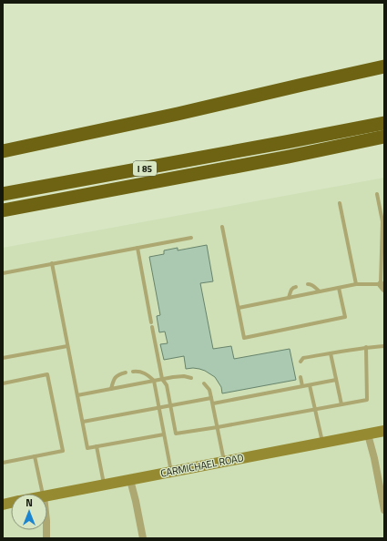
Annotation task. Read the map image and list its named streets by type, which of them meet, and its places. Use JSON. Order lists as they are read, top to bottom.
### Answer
{
  "streets": {
    "highway": ["I 85"],
    "street": ["CARMICHAEL ROAD"]
  },
  "north": "top"
}
